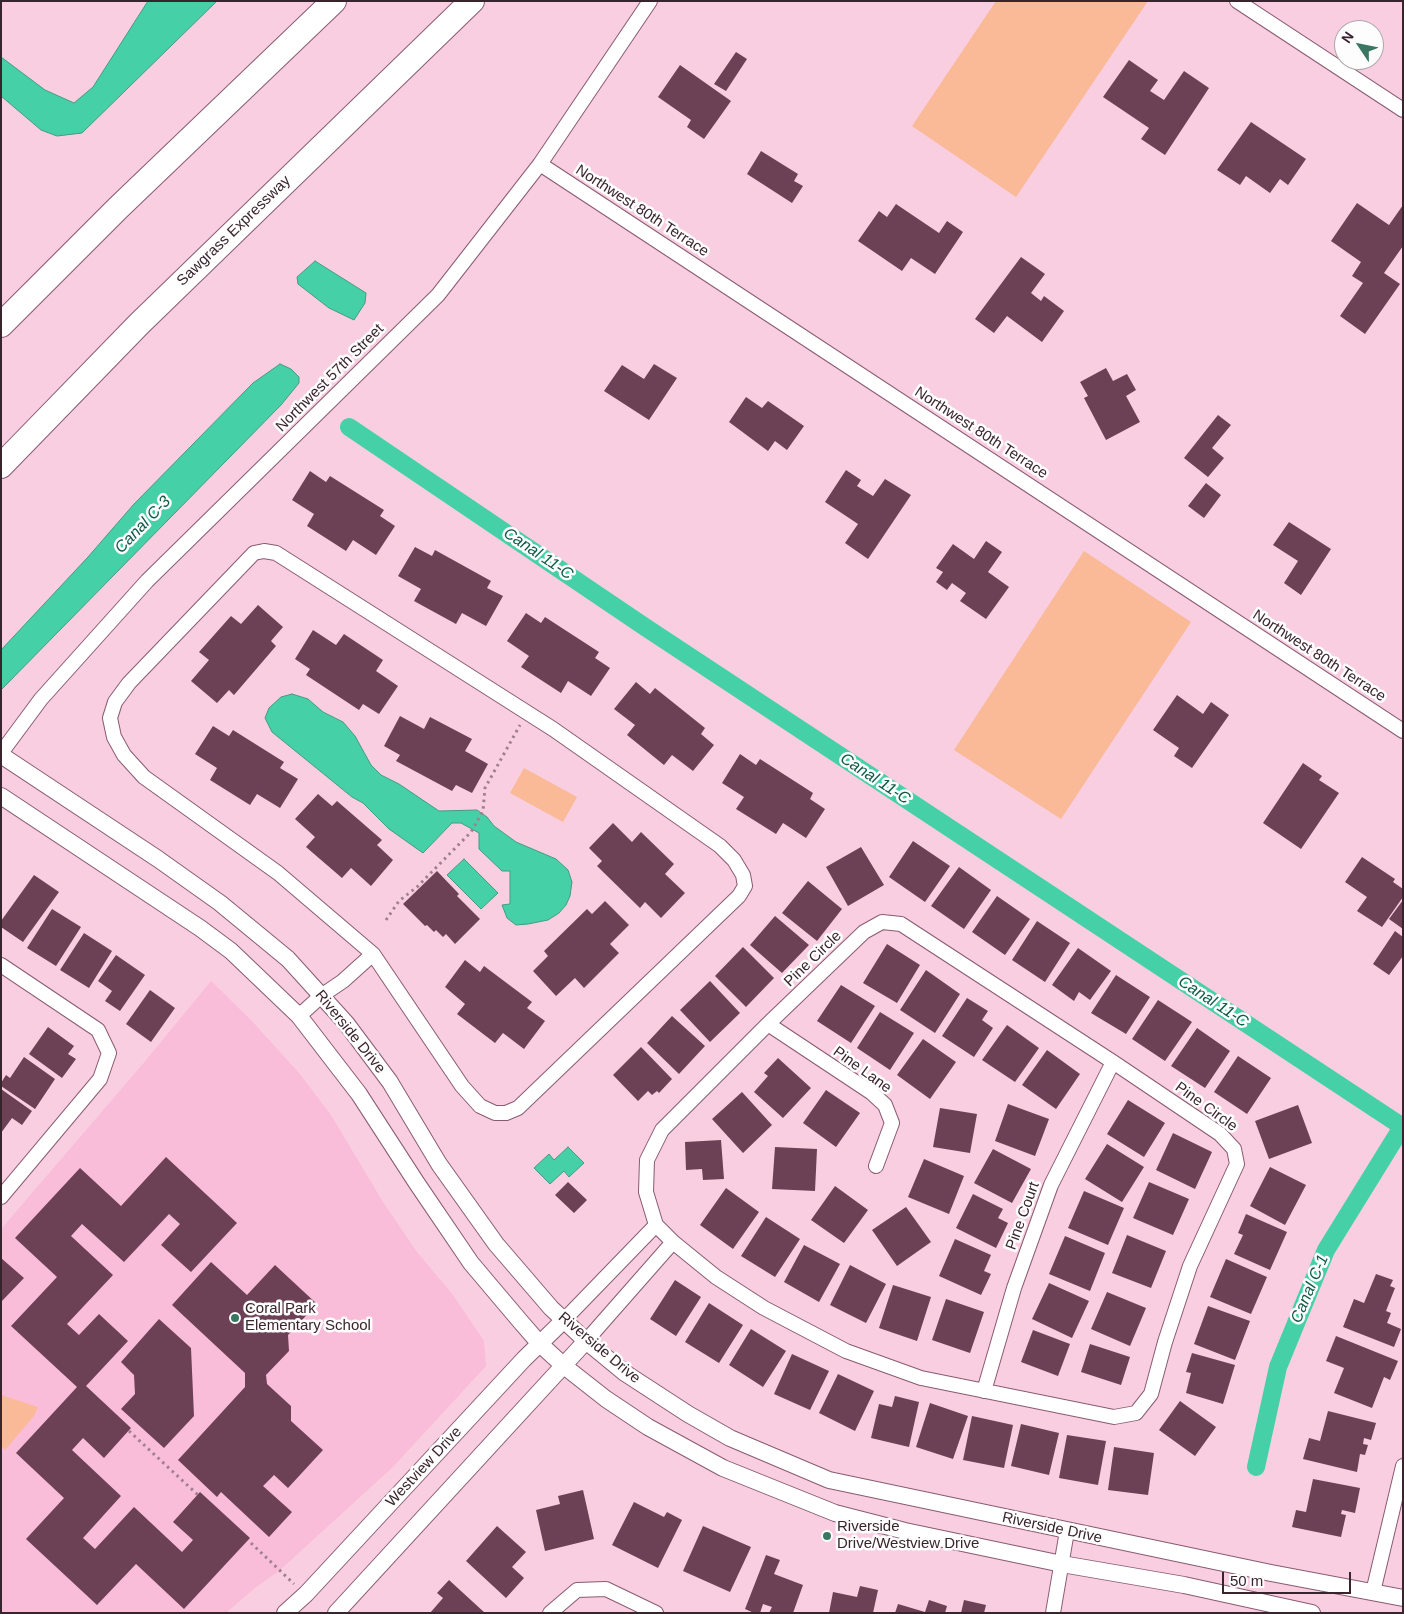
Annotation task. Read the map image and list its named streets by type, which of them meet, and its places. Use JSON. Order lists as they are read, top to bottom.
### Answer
{
  "streets": {
    "highway": ["Sawgrass Expressway"],
    "street": [
      "Northwest 80th Terrace",
      "Northwest 57th Street",
      "Pine Circle",
      "Riverside Drive",
      "Pine Lane",
      "Pine Court",
      "Westview Drive"
    ]
  },
  "crossings": [
    ["Northwest 80th Terrace", "Northwest 57th Street"],
    ["Northwest 57th Street", "Riverside Drive"],
    ["Pine Circle", "Pine Lane"],
    ["Pine Circle", "Pine Court"],
    ["Riverside Drive", "Westview Drive"]
  ],
  "water": ["Canal C-3", "Canal 11-C", "Canal C-1"],
  "places": ["Coral Park Elementary School", "Riverside Drive/Westview Drive"],
  "scale_bar": "50 m",
  "north": "top left"
}
